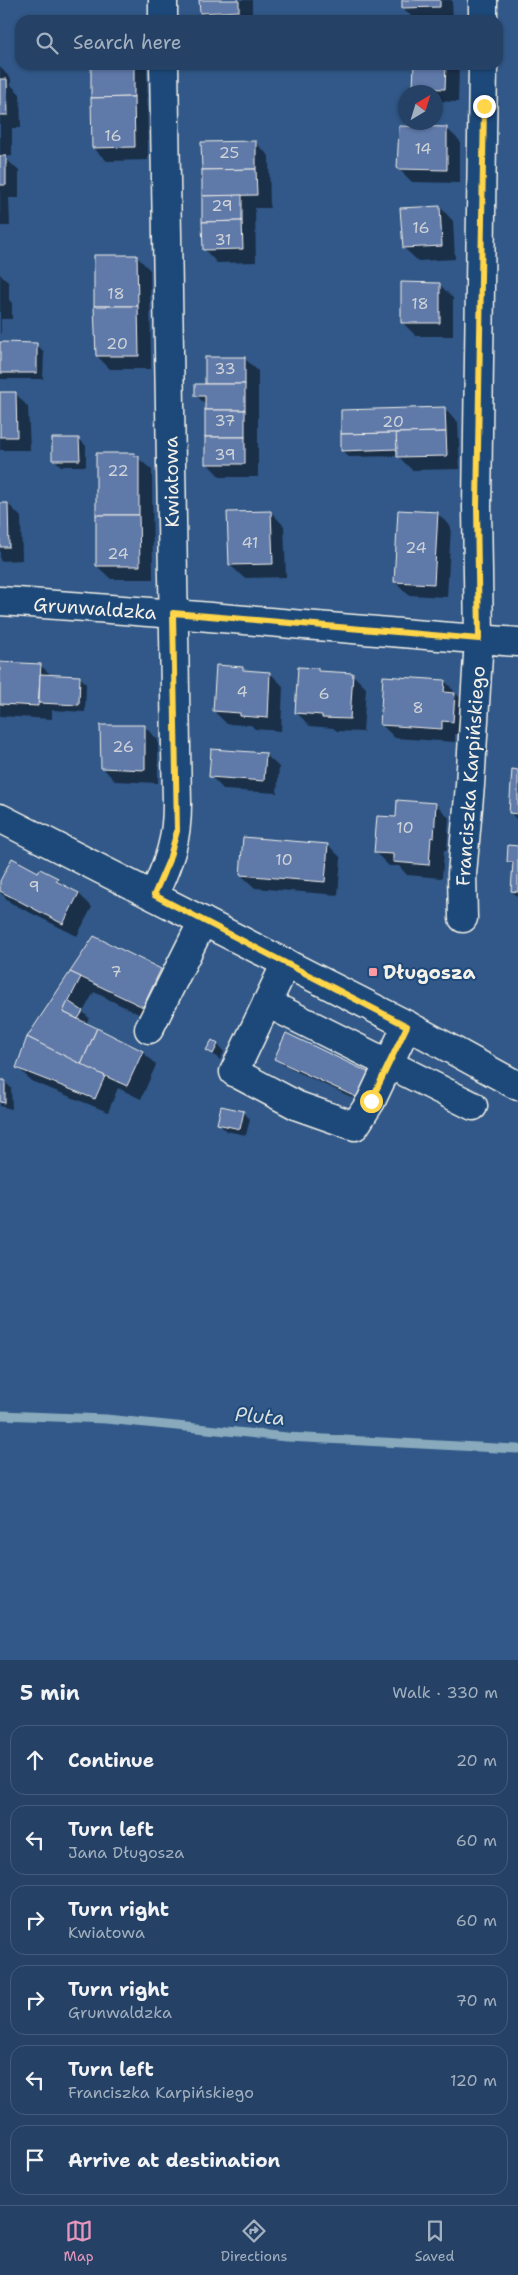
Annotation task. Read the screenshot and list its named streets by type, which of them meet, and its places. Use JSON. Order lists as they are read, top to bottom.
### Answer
{
  "streets": {
    "street": ["Kwiatowa", "Grunwaldzka", "Franciszka Karpińskiego"]
  },
  "crossings": [
    ["Kwiatowa", "Grunwaldzka"],
    ["Grunwaldzka", "Franciszka Karpińskiego"]
  ],
  "water": ["Pluta"],
  "places": {
    "transit": ["Długosza"]
  },
  "house_numbers": [
    "16",
    "14",
    "25",
    "29",
    "16",
    "31",
    "18",
    "18",
    "20",
    "33",
    "37",
    "20",
    "39",
    "22",
    "41",
    "24",
    "24",
    "4",
    "6",
    "8",
    "26",
    "10",
    "10",
    "9",
    "7"
  ],
  "north": "top right",
  "page": {
    "search": "Search here",
    "heading": ["5 min", "Walk · 330 m"],
    "list": [
      ["Continue", "20 m"],
      ["Turn left", "Jana Długosza", "60 m"],
      ["Turn right", "Kwiatowa", "60 m"],
      ["Turn right", "Grunwaldzka", "70 m"],
      ["Turn left", "Franciszka Karpińskiego", "120 m"],
      "Arrive at destination"
    ],
    "nav": ["Map", "Directions", "Saved"]
  }
}
